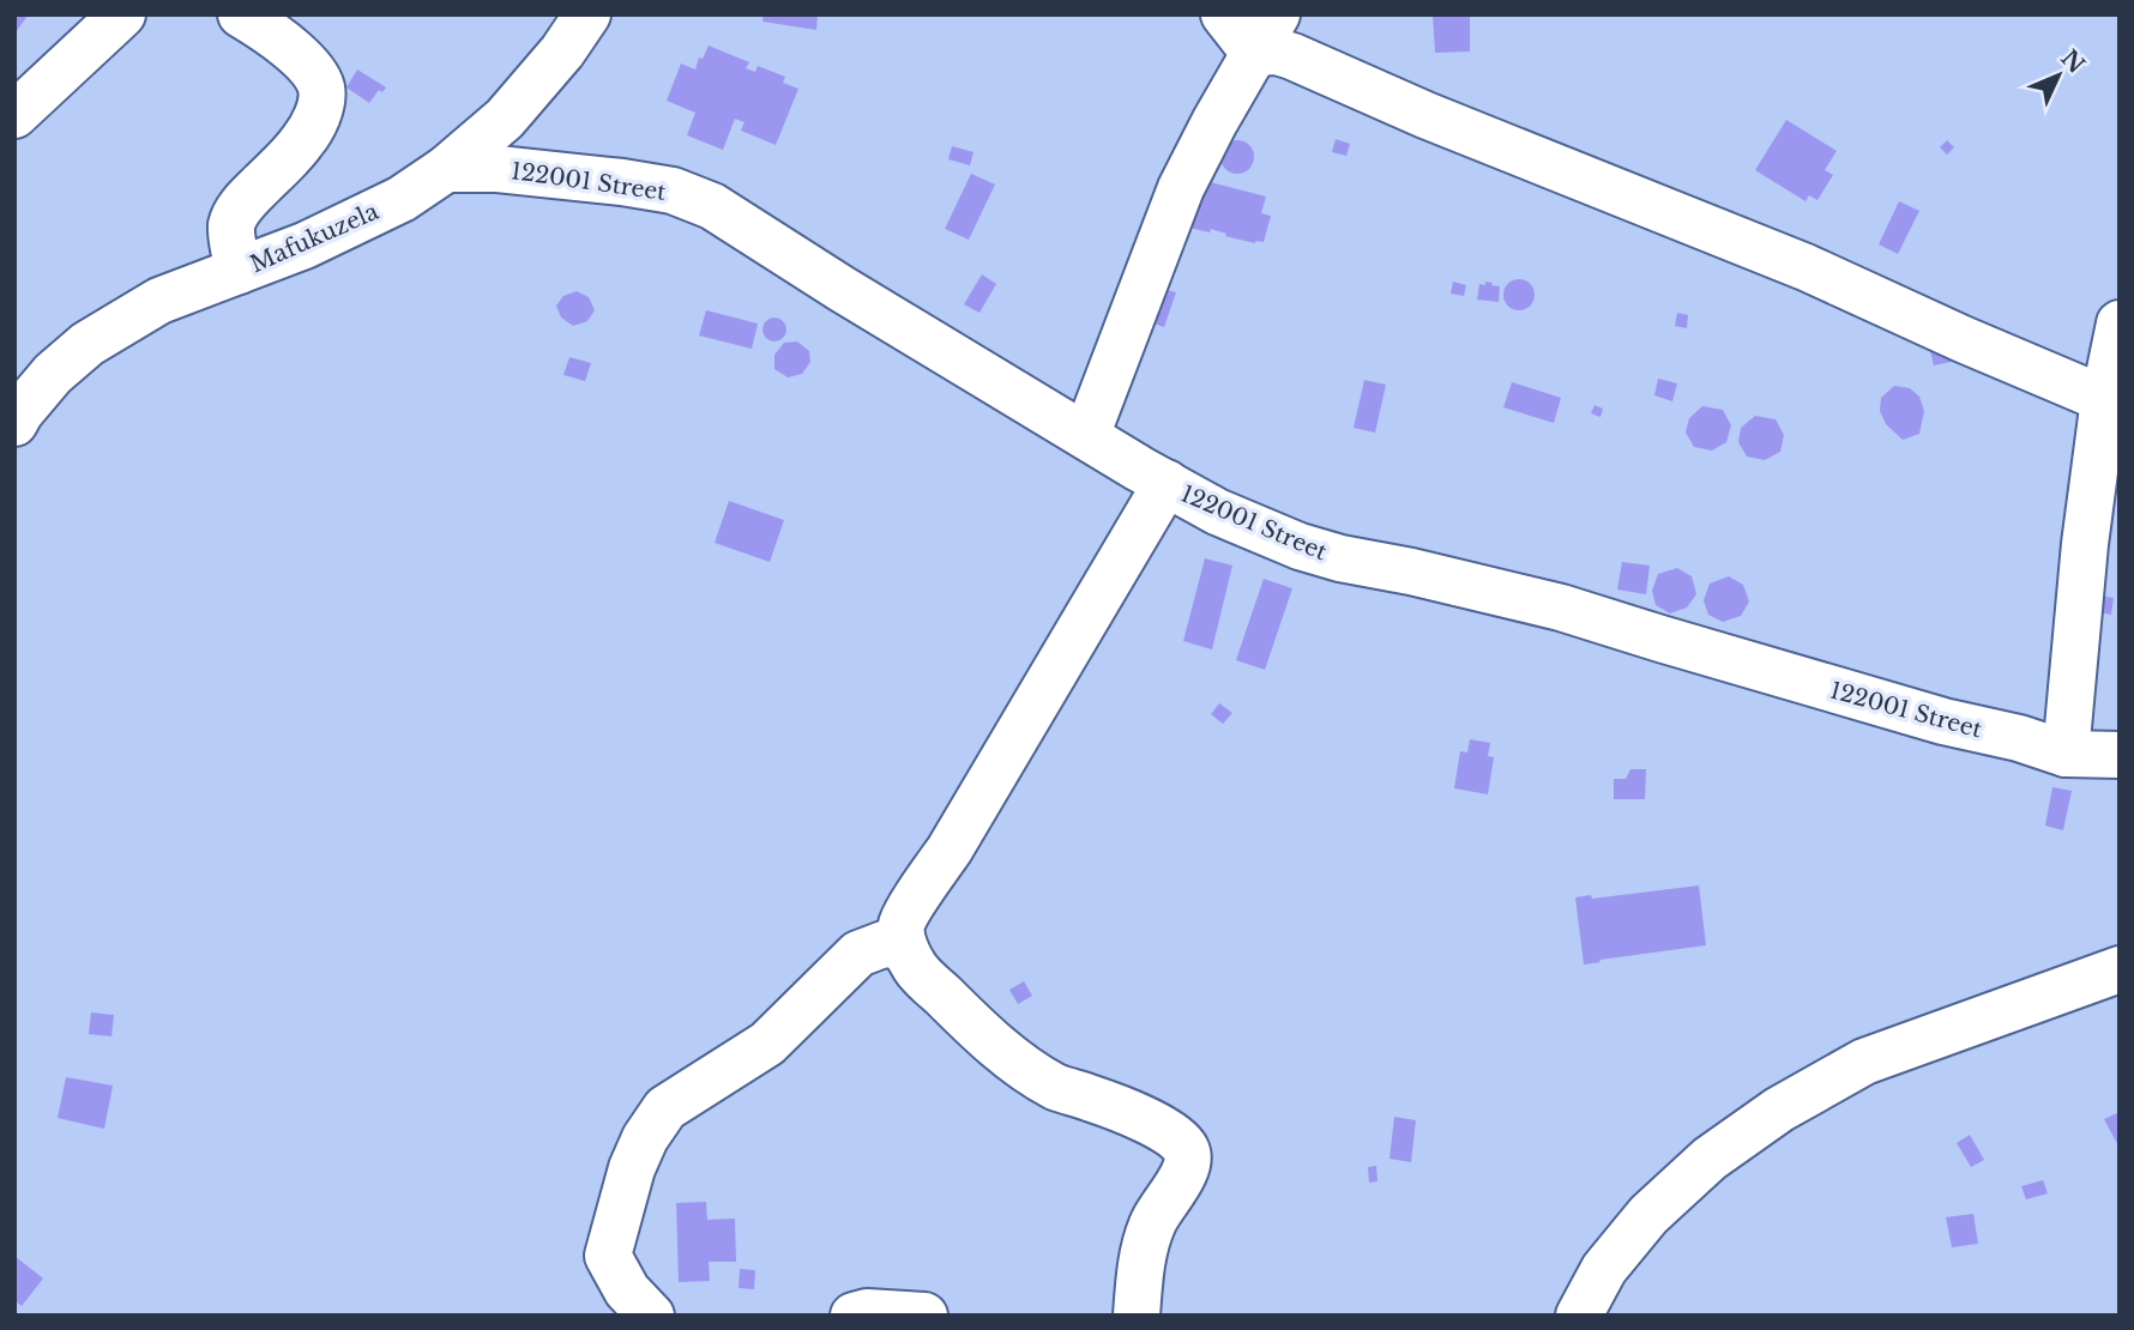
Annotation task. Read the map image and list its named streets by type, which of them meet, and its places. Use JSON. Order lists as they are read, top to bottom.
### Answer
{
  "streets": {
    "street": ["122001 Street", "Mafukuzela"]
  },
  "crossings": [
    ["122001 Street", "Mafukuzela"]
  ],
  "north": "top right"
}
